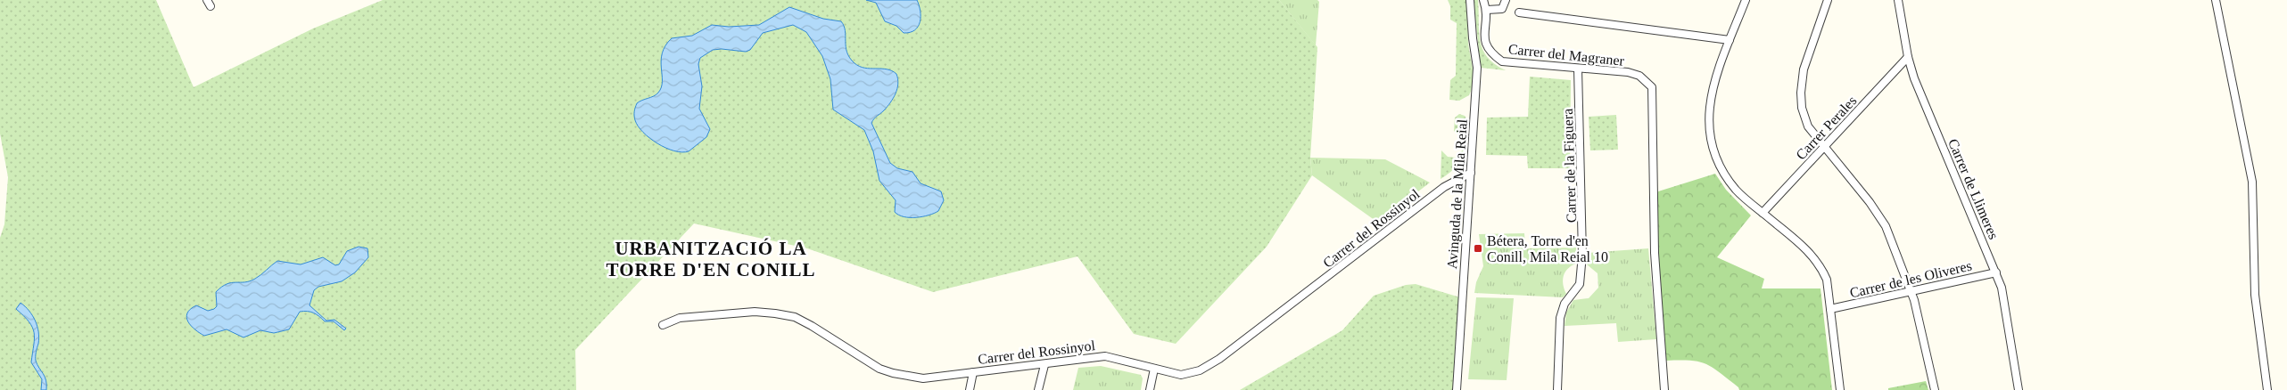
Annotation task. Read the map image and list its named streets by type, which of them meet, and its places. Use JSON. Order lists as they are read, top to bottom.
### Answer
{
  "streets": {
    "street": [
      "Carrer del Magraner",
      "Carrer Perales",
      "Carrer de la Figuera",
      "Carrer de Llimeres",
      "Avinguda de la Mila Reial",
      "Carrer del Rossinyol",
      "Carrer de les Oliveres"
    ]
  },
  "crossings": [
    ["Carrer del Magraner", "Carrer de la Figuera"],
    ["Carrer Perales", "Carrer de Llimeres"],
    ["Carrer de Llimeres", "Carrer de les Oliveres"],
    ["Avinguda de la Mila Reial", "Carrer del Rossinyol"]
  ],
  "districts": ["URBANITZACIÓ LA TORRE D'EN CONILL"],
  "places": {
    "transit": ["Bétera, Torre d'en Conill, Mila Reial 10"]
  }
}
